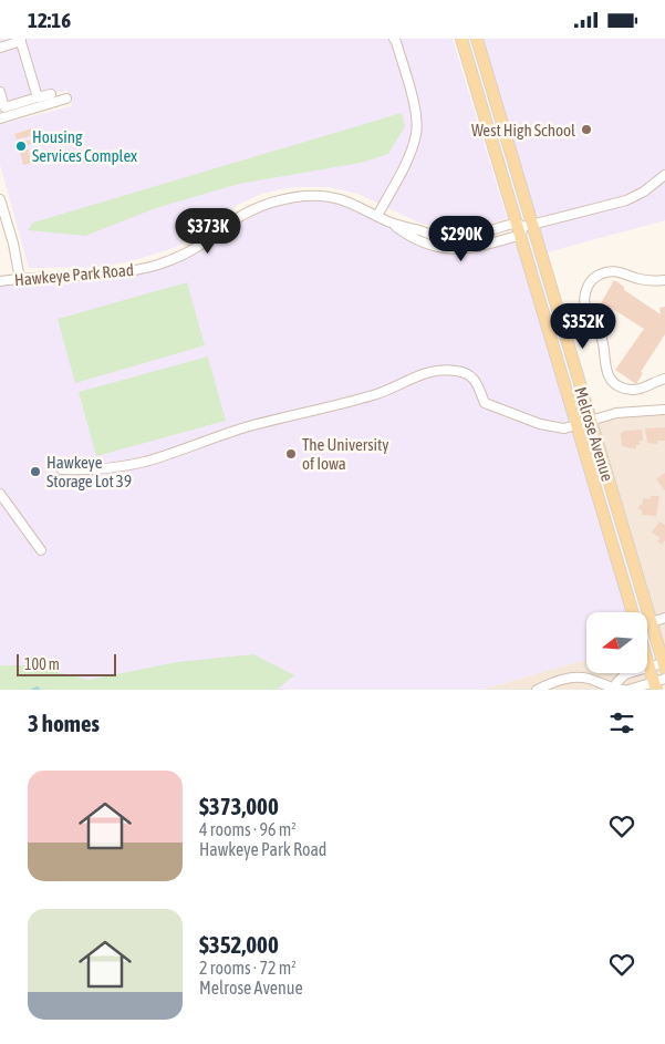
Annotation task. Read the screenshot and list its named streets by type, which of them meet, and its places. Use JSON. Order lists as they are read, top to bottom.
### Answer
{
  "streets": {
    "main road": ["Melrose Avenue"],
    "street": ["Hawkeye Park Road"]
  },
  "crossings": [
    ["Hawkeye Park Road", "Melrose Avenue"]
  ],
  "places": [
    "West High School",
    "Housing Services Complex",
    "The University of Iowa",
    "Hawkeye Storage Lot 39"
  ],
  "scale_bar": "100 m",
  "north": "left",
  "page": {
    "status": "12:16",
    "price": ["$373K", "$290K", "$352K"],
    "scale": "100 m",
    "heading": "3 homes",
    "list": [
      {
        "name": "$373,000",
        "note": "4 rooms · 96 m² · Hawkeye Park Road"
      },
      {
        "name": "$352,000",
        "note": "2 rooms · 72 m² · Melrose Avenue"
      }
    ]
  }
}
